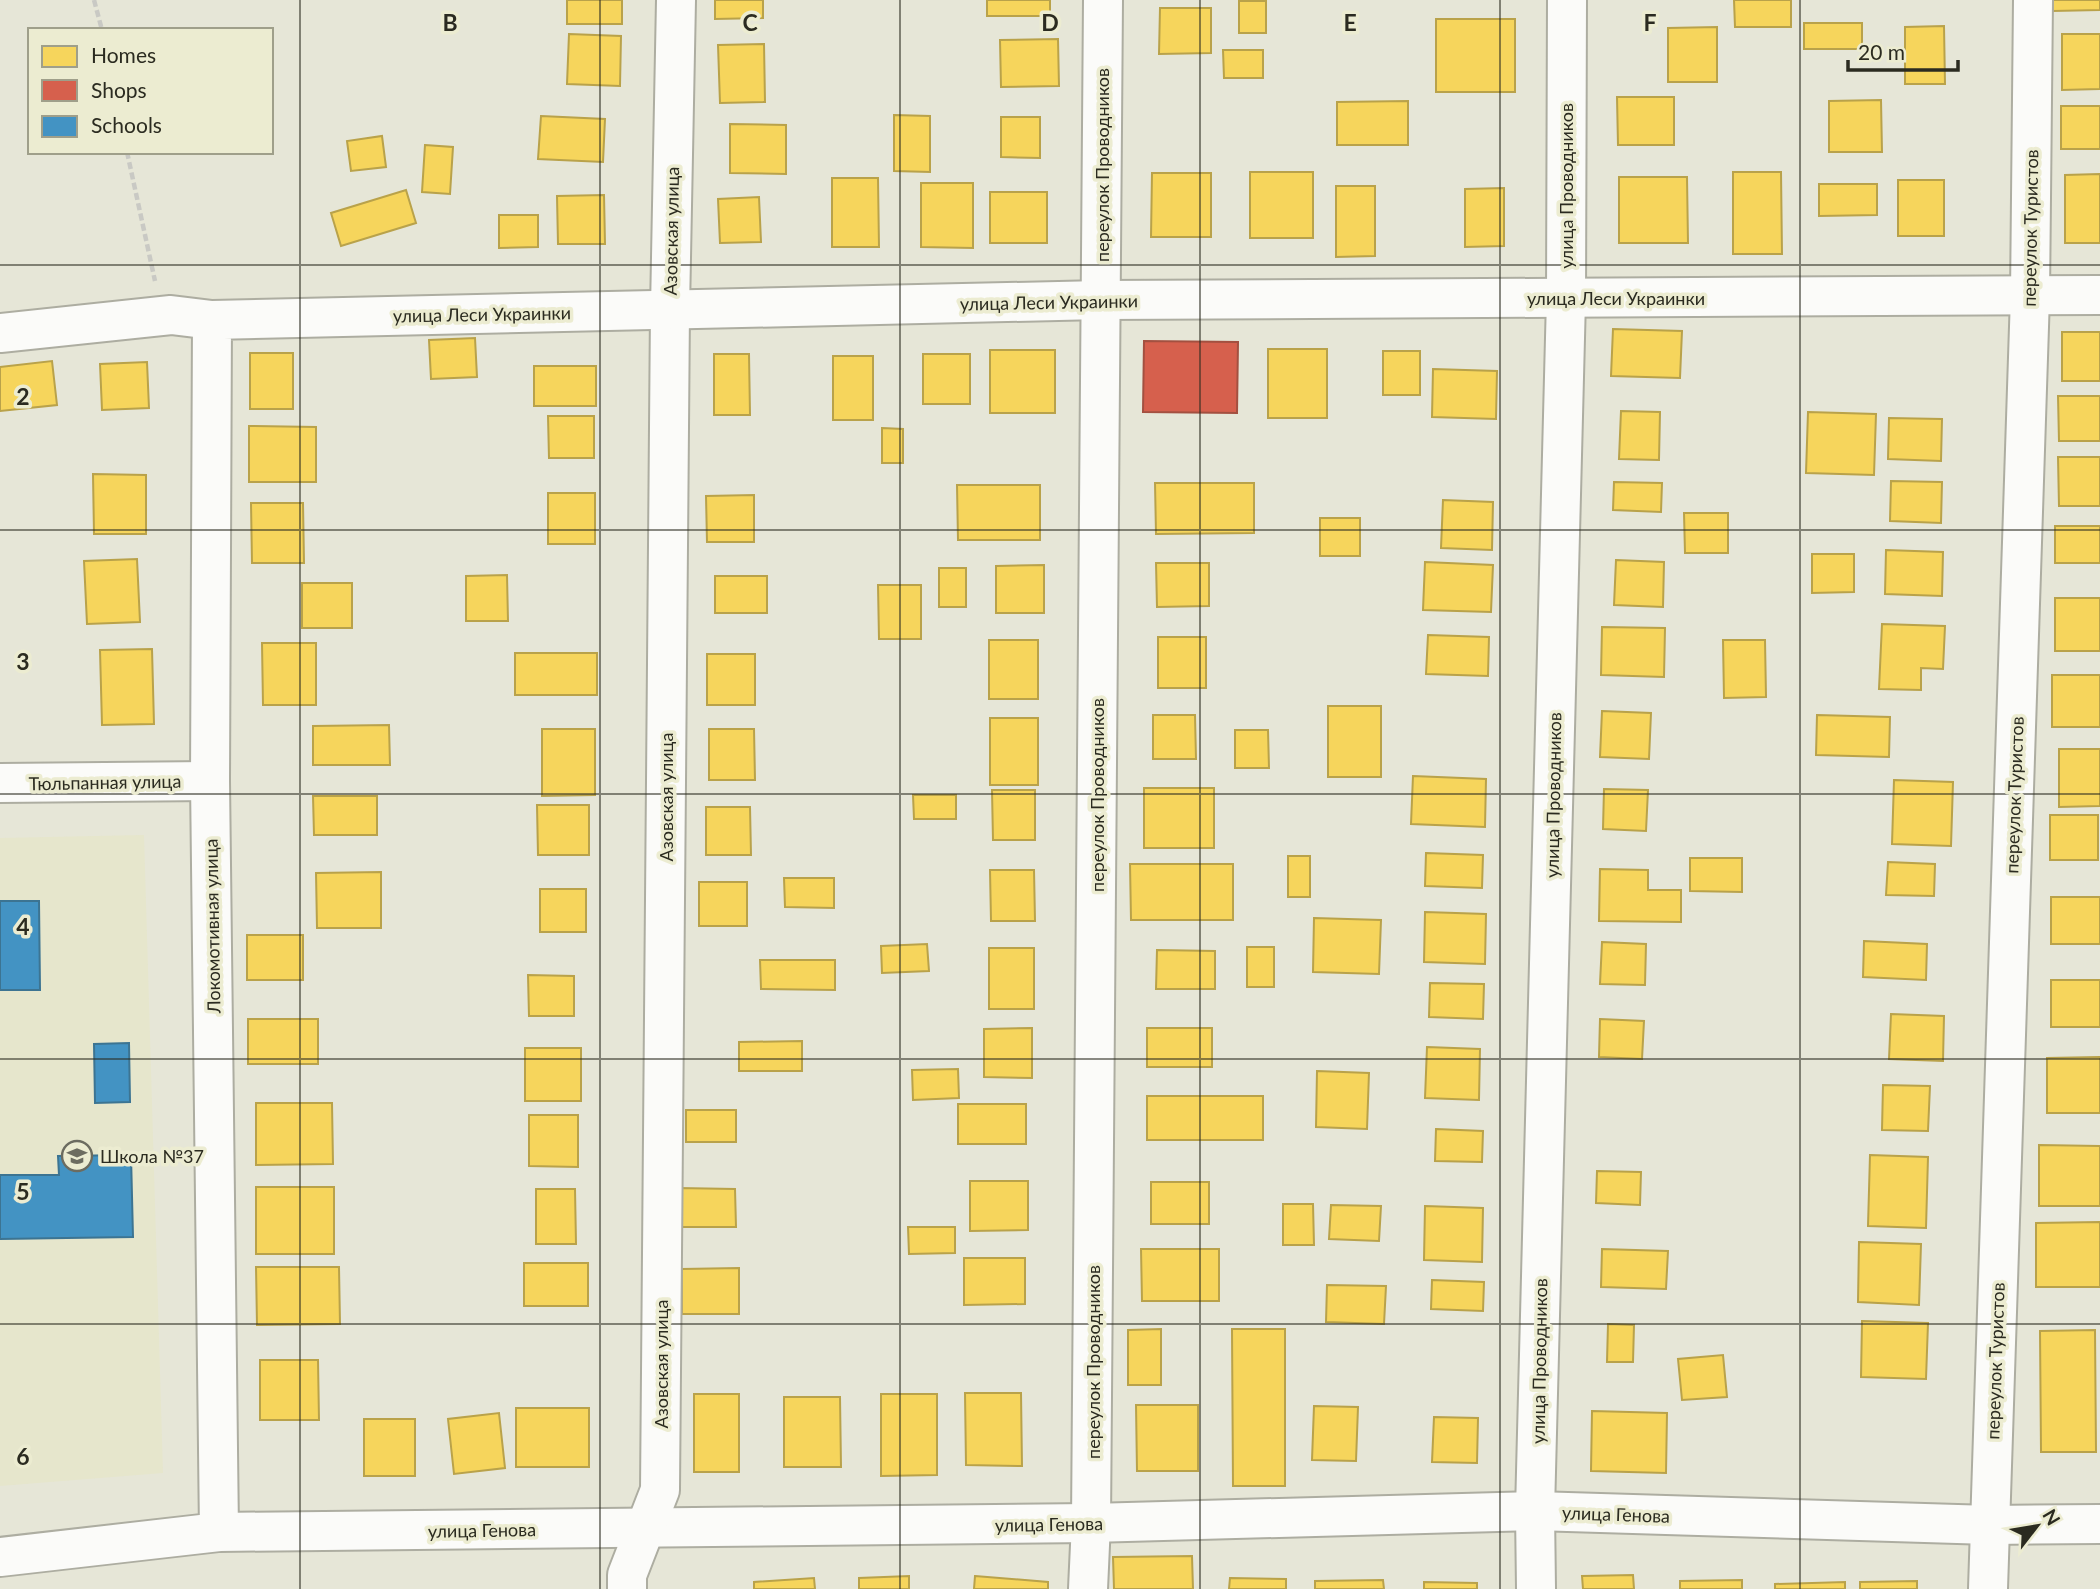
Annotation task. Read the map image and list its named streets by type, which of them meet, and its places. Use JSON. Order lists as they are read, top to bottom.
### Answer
{
  "streets": {
    "street": [
      "переулок Проводников",
      "улица Проводников",
      "переулок Туристов",
      "Азовская улица",
      "улица Леси Украинки",
      "Тюльпанная улица",
      "Локомотивная улица",
      "улица Генова"
    ]
  },
  "crossings": [
    ["переулок Проводников", "улица Леси Украинки"],
    ["переулок Проводников", "улица Генова"],
    ["улица Проводников", "улица Леси Украинки"],
    ["улица Проводников", "улица Генова"],
    ["переулок Туристов", "улица Леси Украинки"],
    ["переулок Туристов", "улица Генова"],
    ["Азовская улица", "улица Леси Украинки"],
    ["Азовская улица", "улица Генова"],
    ["улица Леси Украинки", "Локомотивная улица"],
    ["Тюльпанная улица", "Локомотивная улица"],
    ["Локомотивная улица", "улица Генова"]
  ],
  "places": {
    "school or university": ["Школа №37"]
  },
  "legend": ["Homes", "Shops", "Schools"],
  "scale_bar": "20 m",
  "north": "top right",
  "grid": {
    "columns": [
      "B",
      "C",
      "D",
      "E",
      "F"
    ],
    "rows": [
      "2",
      "3",
      "4",
      "5",
      "6"
    ]
  }
}
